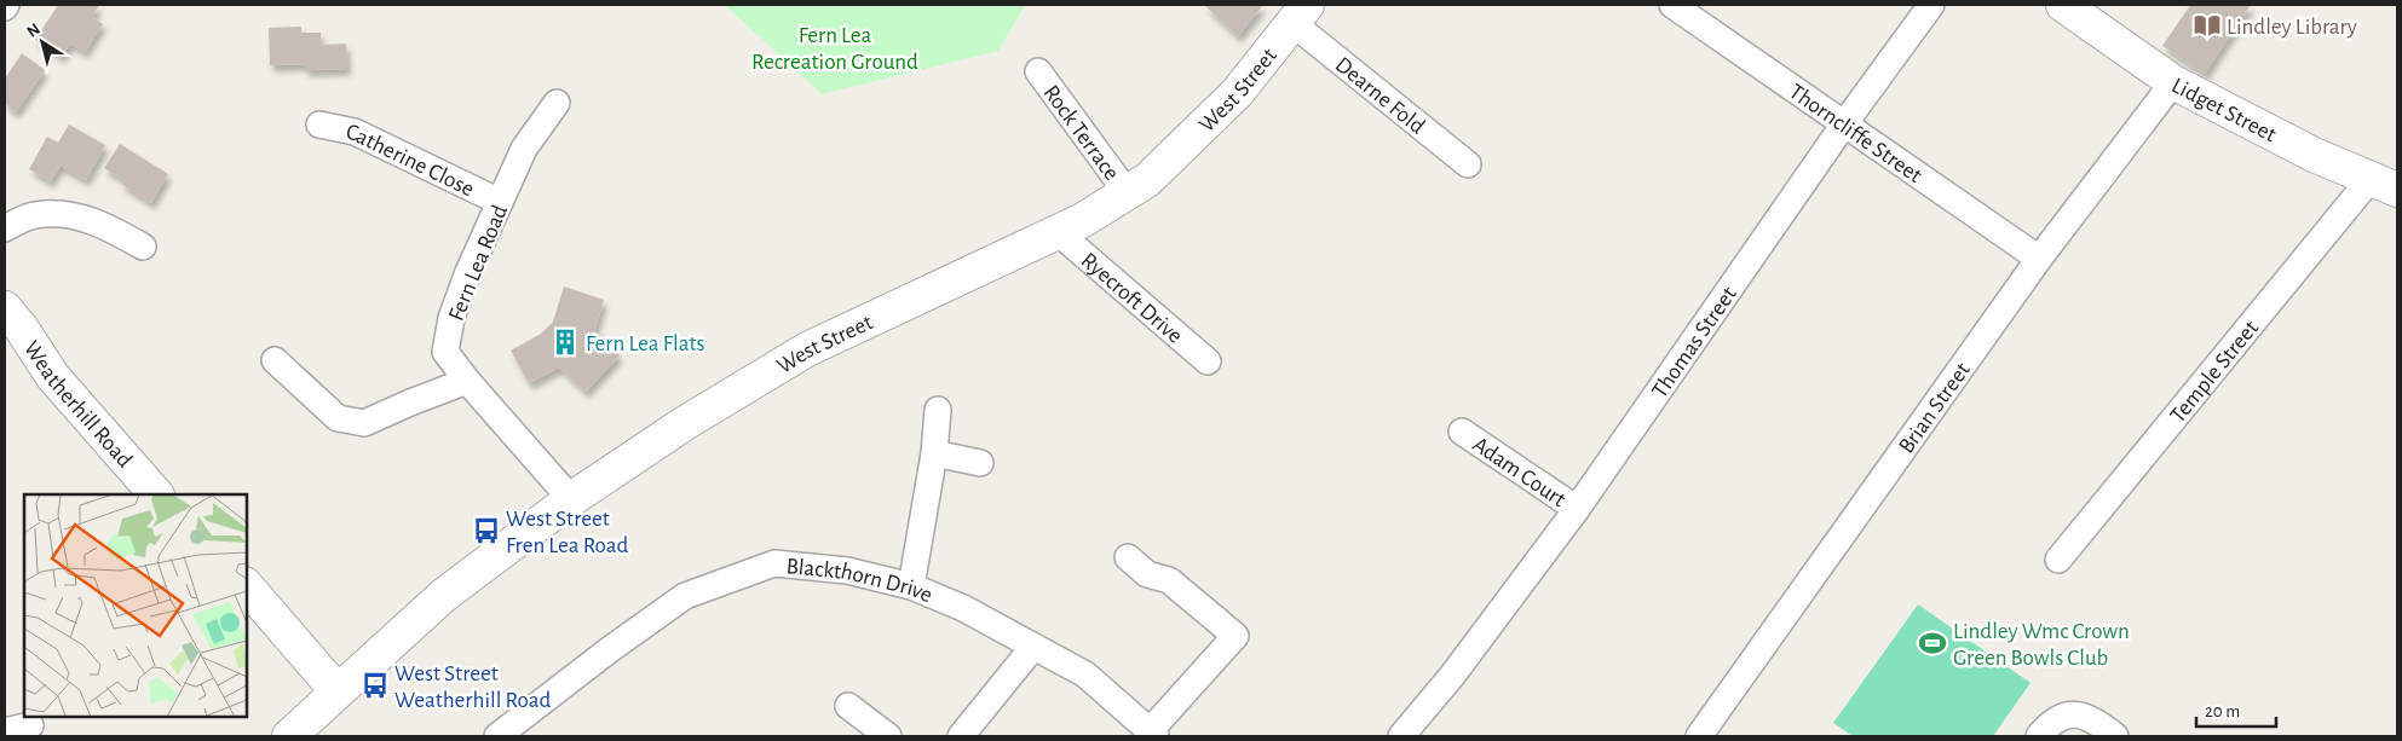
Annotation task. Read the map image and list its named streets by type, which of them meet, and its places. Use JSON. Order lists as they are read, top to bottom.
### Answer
{
  "streets": {
    "street": [
      "West Street",
      "Dearne Fold",
      "Lidget Street",
      "Rock Terrace",
      "Thorncliffe Street",
      "Catherine Close",
      "Fern Lea Road",
      "Ryecroft Drive",
      "Thomas Street",
      "Temple Street",
      "Weatherhill Road",
      "Brian Street",
      "Adam Court",
      "Blackthorn Drive"
    ]
  },
  "crossings": [
    ["West Street", "Dearne Fold"],
    ["West Street", "Rock Terrace"],
    ["West Street", "Fern Lea Road"],
    ["West Street", "Ryecroft Drive"],
    ["Lidget Street", "Temple Street"],
    ["Lidget Street", "Brian Street"],
    ["Thorncliffe Street", "Thomas Street"],
    ["Thorncliffe Street", "Brian Street"],
    ["Catherine Close", "Fern Lea Road"],
    ["Thomas Street", "Adam Court"]
  ],
  "parks": ["Fern Lea Recreation Ground"],
  "places": {
    "library": ["Lindley Library"],
    "building": ["Fern Lea Flats"],
    "bus stop": ["West Street Fren Lea Road", "West Street Weatherhill Road"],
    "sports": ["Lindley Wmc Crown Green Bowls Club"]
  },
  "scale_bar": "20 m",
  "north": "top left"
}
